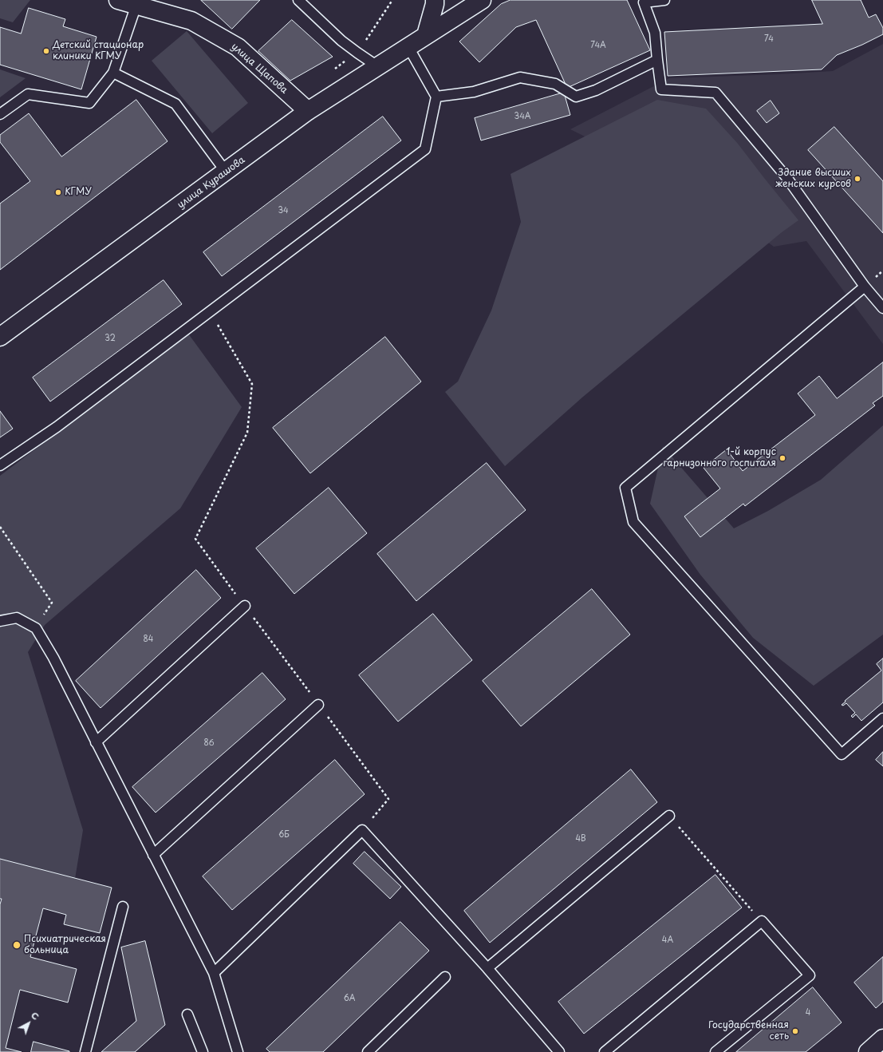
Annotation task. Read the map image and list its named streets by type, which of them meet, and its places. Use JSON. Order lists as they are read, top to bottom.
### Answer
{
  "streets": {
    "street": ["улица Щапова", "улица Курашова"]
  },
  "crossings": [
    ["улица Щапова", "улица Курашова"]
  ],
  "places": [
    "Детский стационар клиники КГМУ",
    "Здание высших женских курсов",
    "КГМУ",
    "1-й корпус гарнизонного госпиталя",
    "Психиатрическая больница",
    "Государственная сеть"
  ],
  "house_numbers": [
    "74",
    "74А",
    "34А",
    "34",
    "32",
    "84",
    "86",
    "6Б",
    "4В",
    "4А",
    "6А",
    "4"
  ],
  "north": "top right"
}
